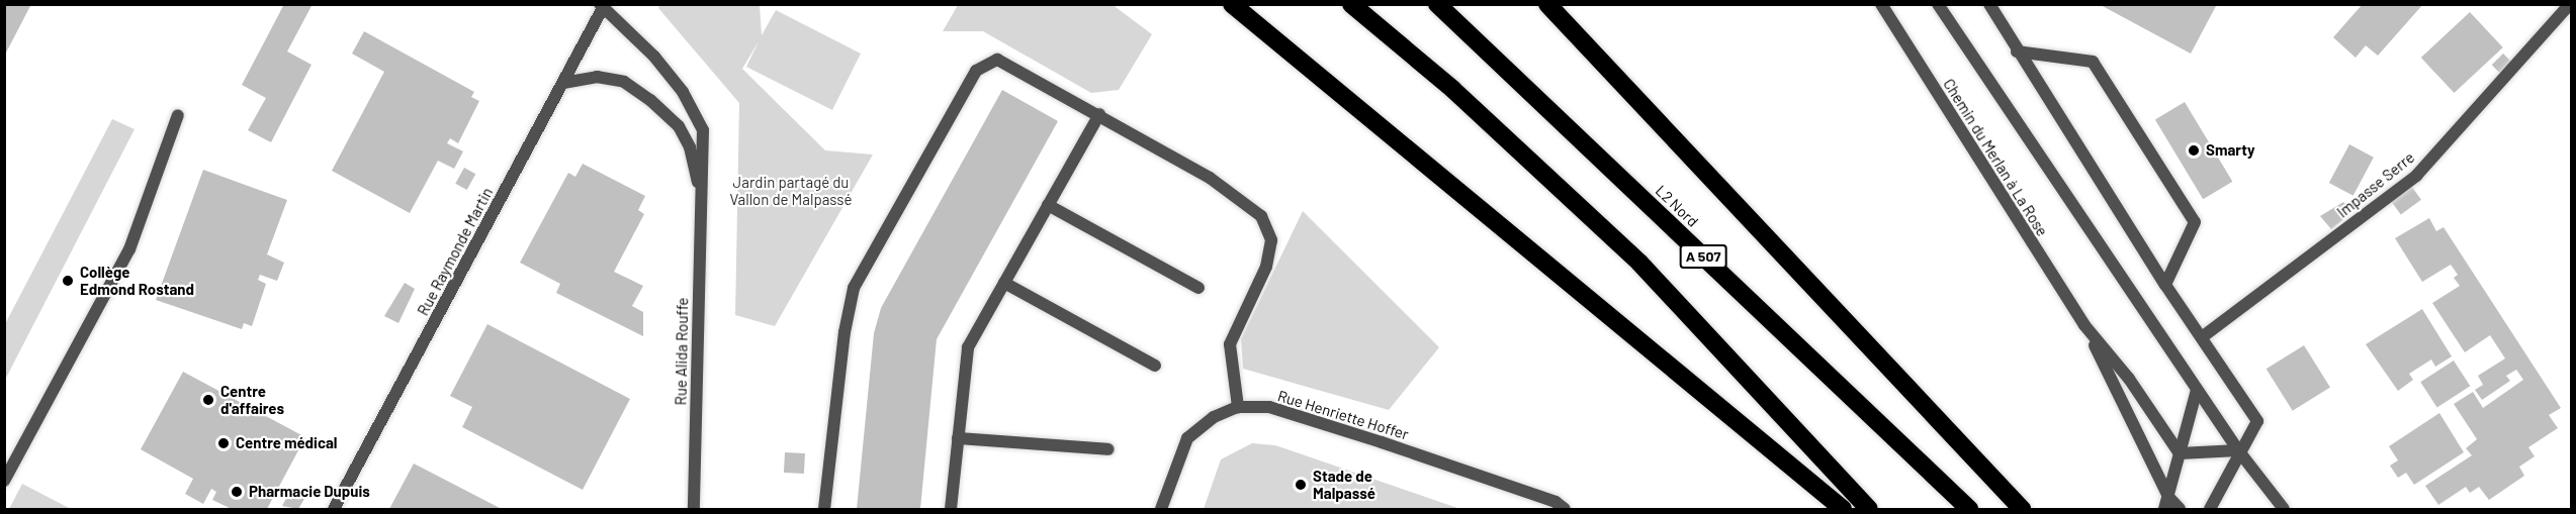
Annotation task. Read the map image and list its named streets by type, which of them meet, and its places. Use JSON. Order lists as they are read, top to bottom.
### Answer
{
  "streets": {
    "highway": ["L2 Nord", "A 507"],
    "street": [
      "Chemin du Merlan à La Rose",
      "Impasse Serre",
      "Rue Raymonde Martin",
      "Rue Alida Rouffe",
      "Rue Henriette Hoffer"
    ]
  },
  "crossings": [
    ["Rue Raymonde Martin", "Rue Alida Rouffe"]
  ],
  "parks": ["Jardin partagé du Vallon de Malpassé"],
  "places": [
    "Smarty",
    "Collège Edmond Rostand",
    "Centre d'affaires",
    "Centre médical",
    "Stade de Malpassé",
    "Pharmacie Dupuis"
  ]
}
